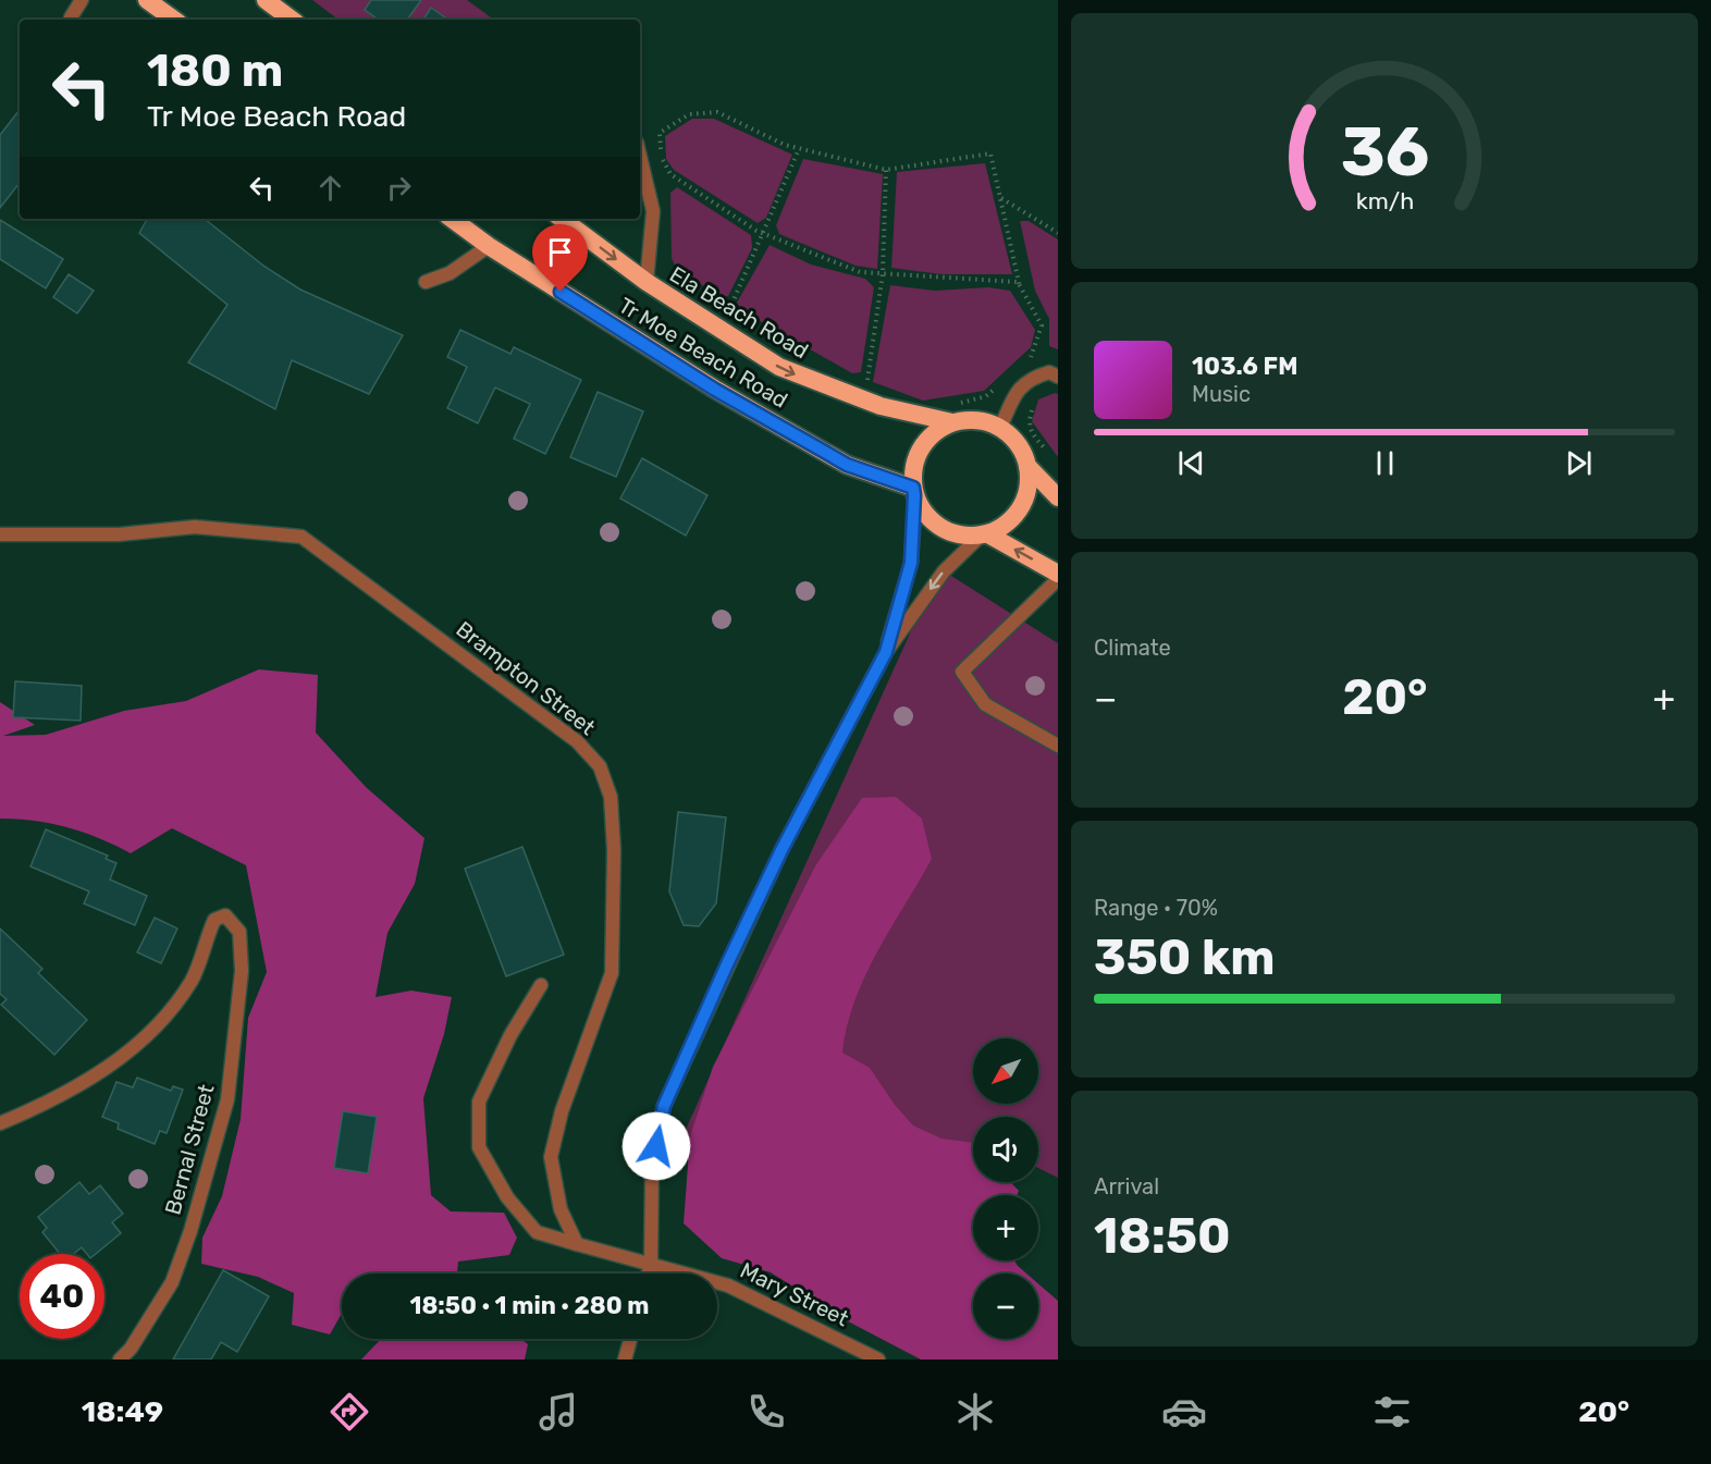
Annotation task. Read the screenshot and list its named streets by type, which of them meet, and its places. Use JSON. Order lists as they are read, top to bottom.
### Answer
{
  "streets": {
    "highway": ["Ela Beach Road", "Tr Moe Beach Road"],
    "street": ["Brampton Street", "Bernal Street", "Mary Street"]
  },
  "crossings": [
    ["Ela Beach Road", "Tr Moe Beach Road"]
  ],
  "one_way": ["Ela Beach Road"],
  "north": "bottom left",
  "page": {
    "turn": ["180 m", "Tr Moe Beach Road"],
    "song": ["103.6 FM", "Music"],
    "tile": [
      "Climate",
      ["Range · 70%", "350 km"],
      ["Arrival", "18:50"]
    ],
    "heat": ["−", "20°", "+"],
    "map_buttons": ["+", "−"],
    "limit": "40",
    "trip": "18:50 · 1 min · 280 m",
    "tabs": ["18:49", "20°"],
    "gauge": ["36", "km/h"]
  }
}
